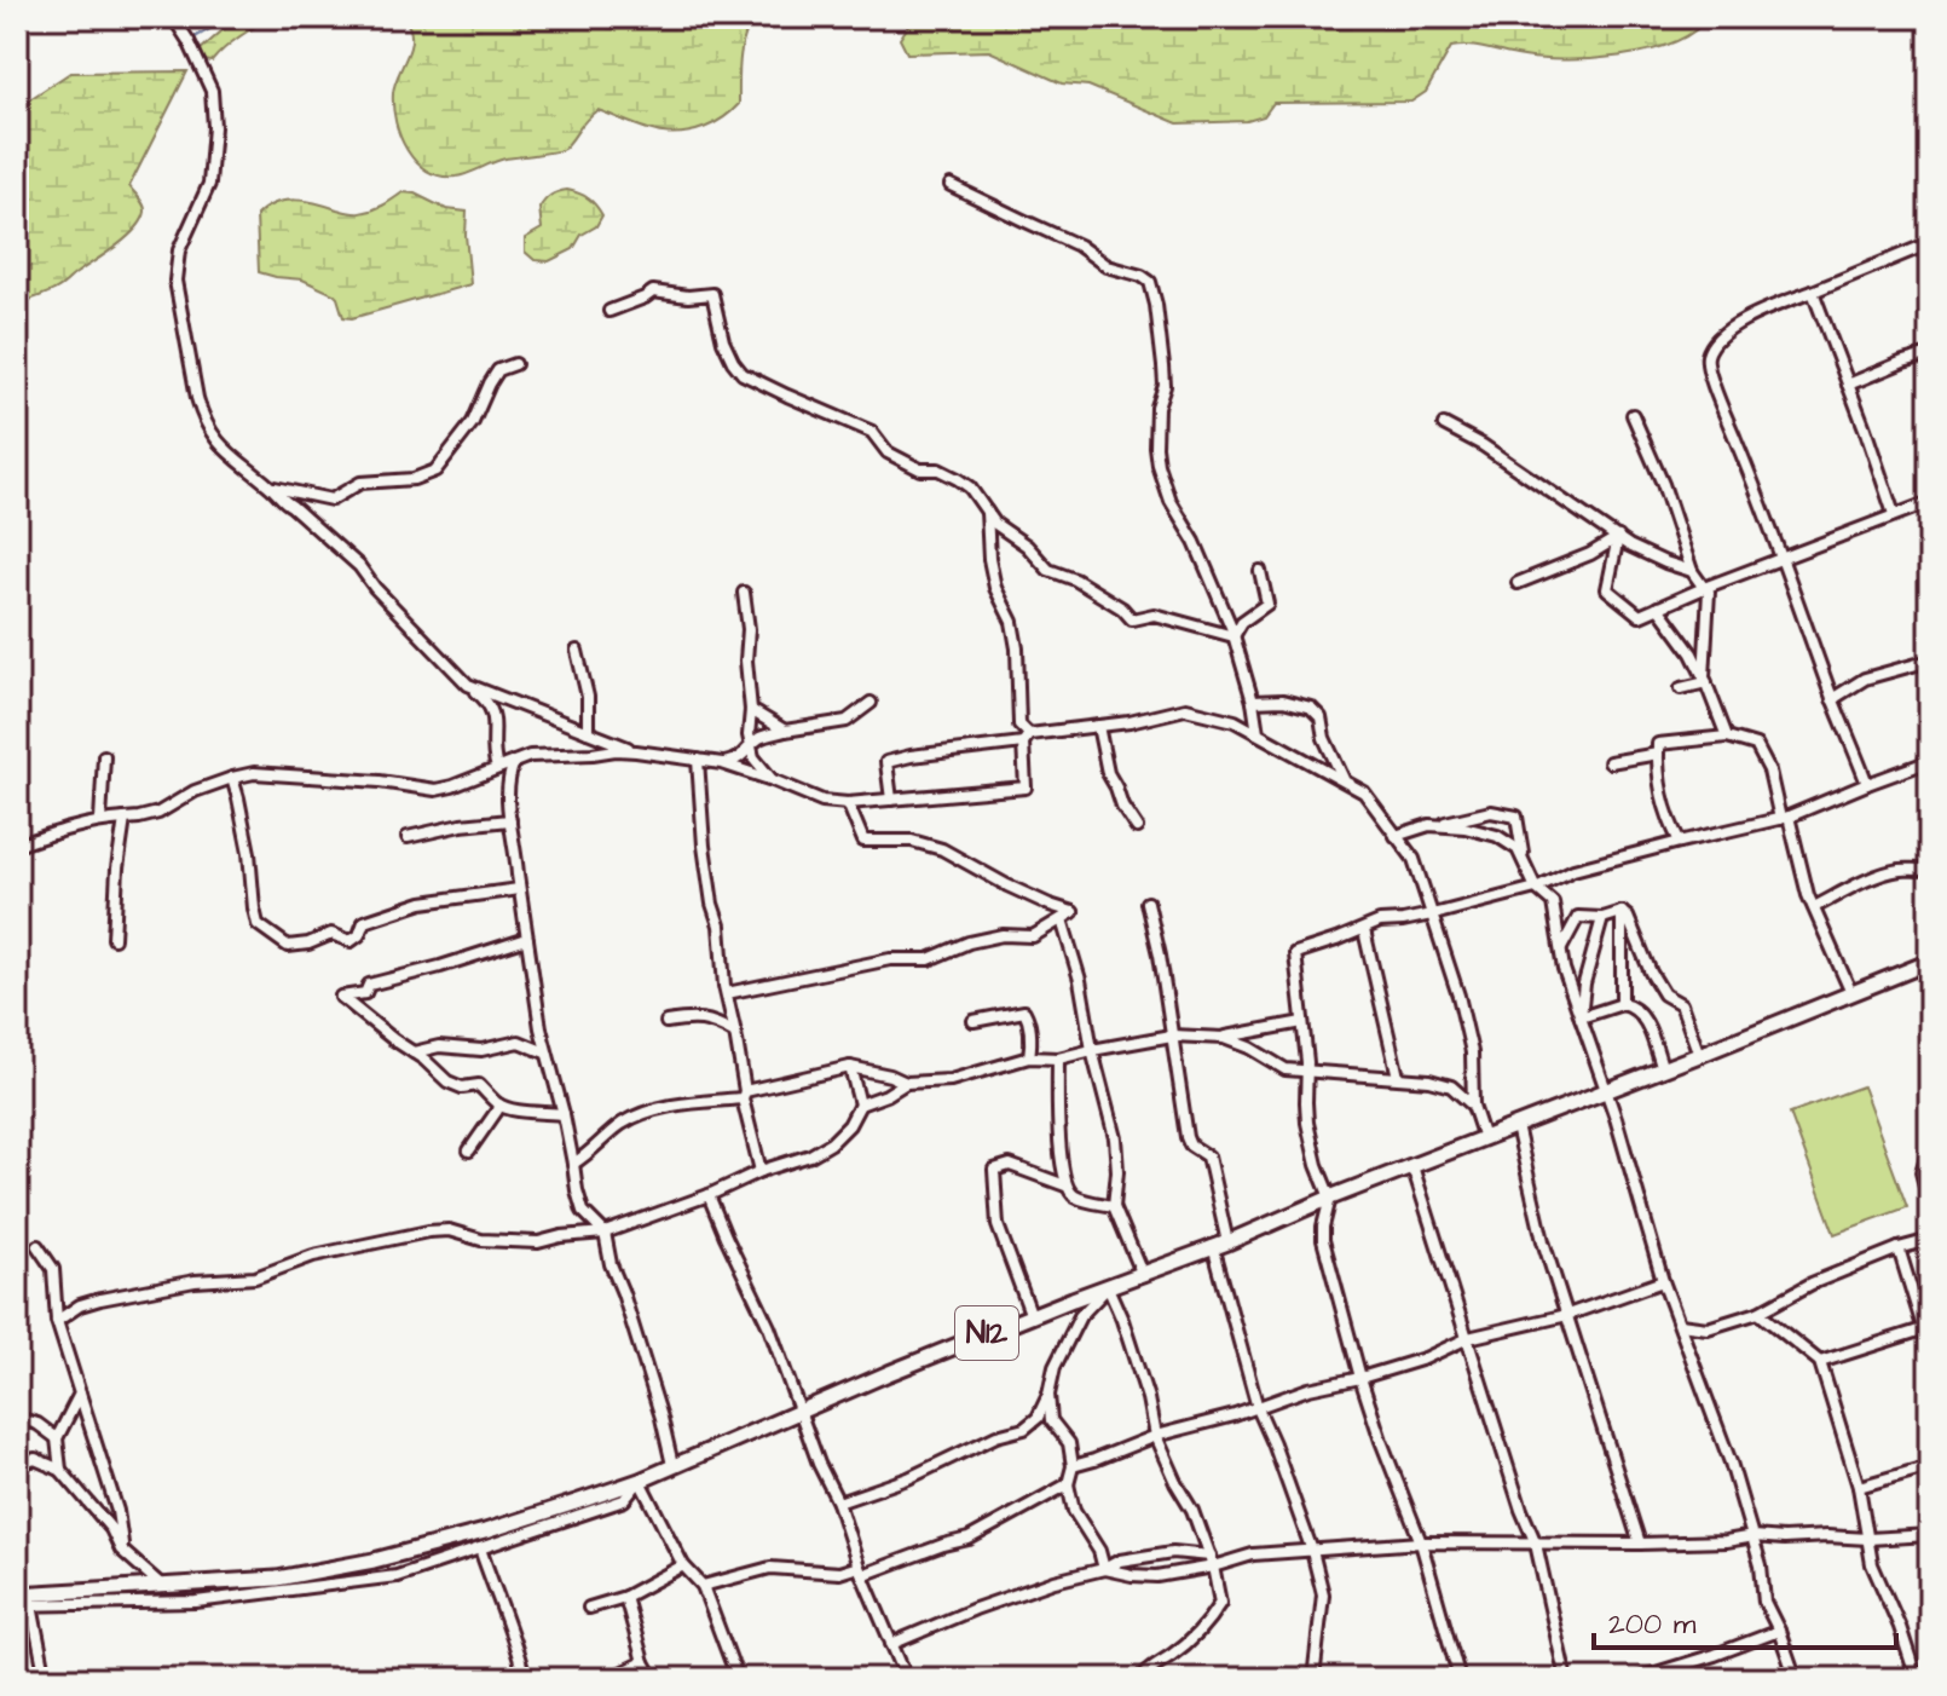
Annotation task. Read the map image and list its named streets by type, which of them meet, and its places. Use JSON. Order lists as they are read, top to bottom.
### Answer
{
  "streets": {
    "main road": ["N12"]
  },
  "scale_bar": "200 m"
}
